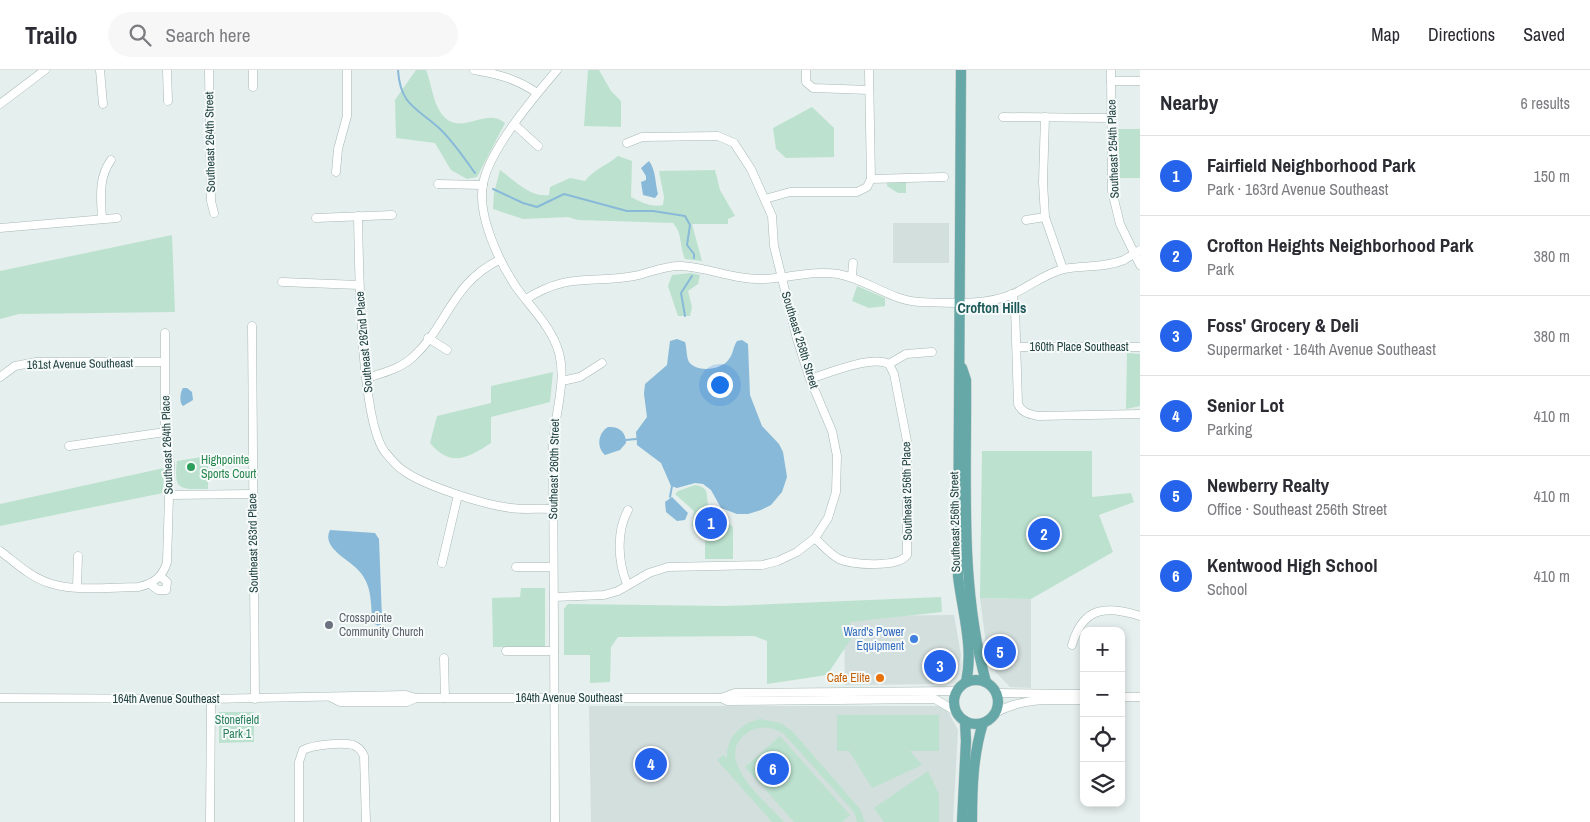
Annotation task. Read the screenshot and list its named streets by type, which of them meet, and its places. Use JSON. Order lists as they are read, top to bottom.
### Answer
{
  "streets": {
    "main road": ["Southeast 256th Street"],
    "street": [
      "Southeast 264th Street",
      "Southeast 254th Place",
      "Southeast 258th Street",
      "Southeast 262nd Place",
      "160th Place Southeast",
      "161st Avenue Southeast",
      "Southeast 264th Place",
      "Southeast 260th Street",
      "Southeast 256th Place",
      "Southeast 263rd Place",
      "164th Avenue Southeast"
    ]
  },
  "crossings": [
    ["Southeast 258th Street", "Southeast 256th Place"],
    ["161st Avenue Southeast", "Southeast 264th Place"],
    ["Southeast 260th Street", "164th Avenue Southeast"],
    ["Southeast 256th Street", "164th Avenue Southeast"],
    ["Southeast 263rd Place", "164th Avenue Southeast"]
  ],
  "districts": ["Crofton Hills"],
  "parks": ["Stonefield Park 1"],
  "places": [
    "Highpointe Sports Court",
    "Crosspointe Community Church",
    "Ward's Power Equipment",
    "Cafe Elite"
  ],
  "page": {
    "header": "Trailo",
    "search": "Search here",
    "nav": ["Map", "Directions", "Saved"],
    "heading": ["Nearby", "6 results"],
    "list": [
      {
        "mark": "1",
        "name": "Fairfield Neighborhood Park",
        "note": "Park · 163rd Avenue Southeast",
        "value": "150 m"
      },
      {
        "mark": "2",
        "name": "Crofton Heights Neighborhood Park",
        "note": "Park",
        "value": "380 m"
      },
      {
        "mark": "3",
        "name": "Foss' Grocery & Deli",
        "note": "Supermarket · 164th Avenue Southeast",
        "value": "380 m"
      },
      {
        "mark": "4",
        "name": "Senior Lot",
        "note": "Parking",
        "value": "410 m"
      },
      {
        "mark": "5",
        "name": "Newberry Realty",
        "note": "Office · Southeast 256th Street",
        "value": "410 m"
      },
      {
        "mark": "6",
        "name": "Kentwood High School",
        "note": "School",
        "value": "410 m"
      }
    ],
    "pins": [
      "1",
      "2",
      "5",
      "3",
      "4",
      "6"
    ],
    "map_buttons": ["+", "−"]
  }
}
